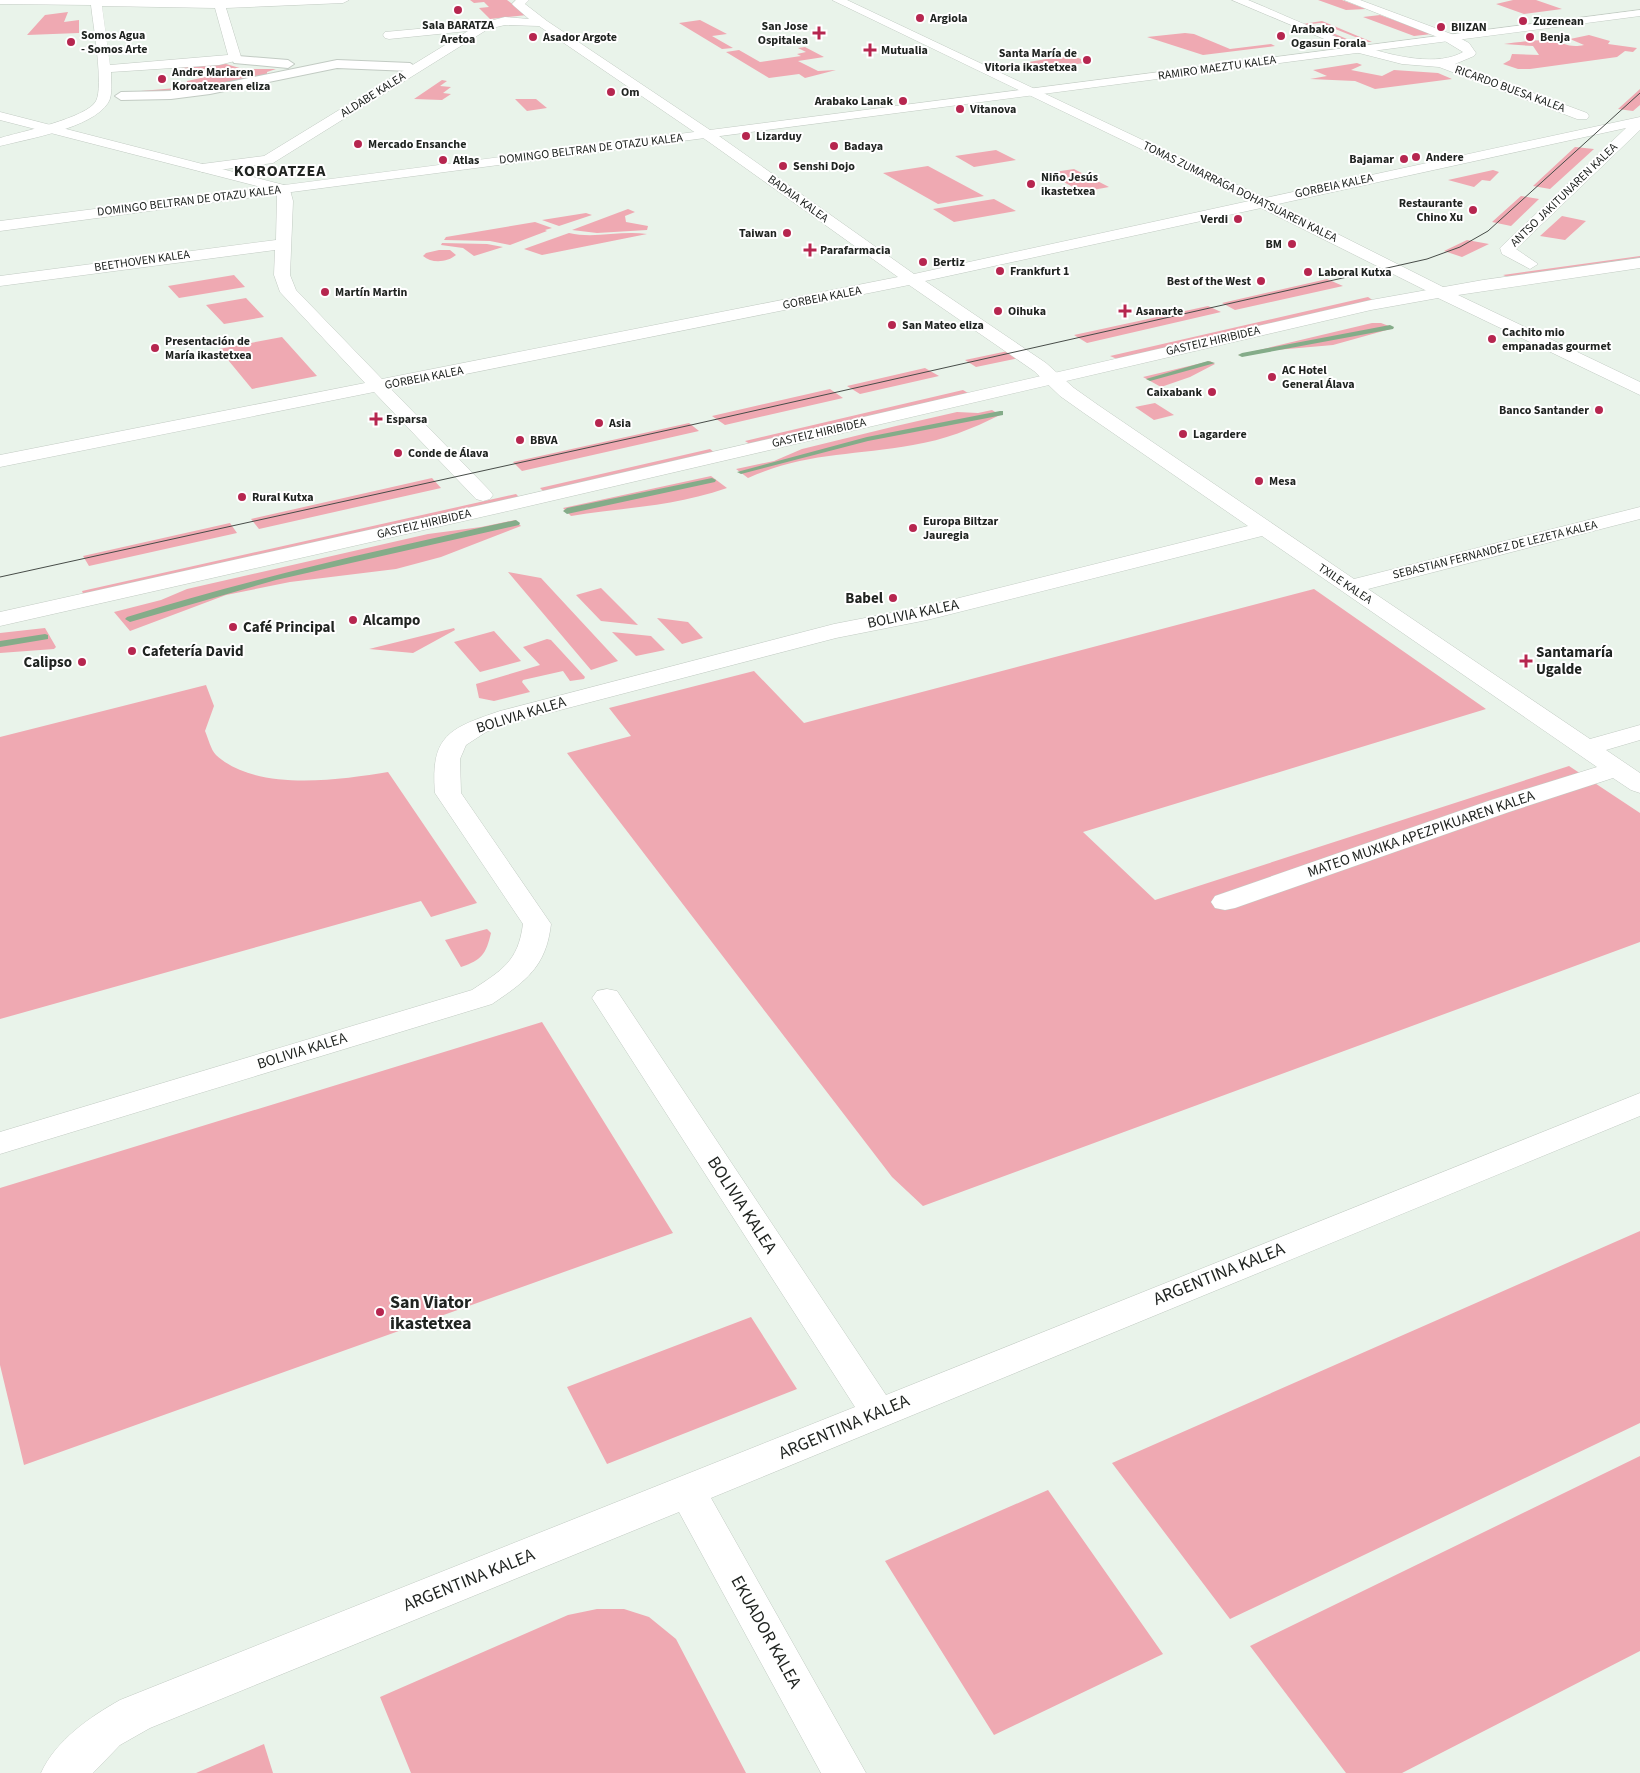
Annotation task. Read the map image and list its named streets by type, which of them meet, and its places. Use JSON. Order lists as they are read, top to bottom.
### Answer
{
  "streets": {
    "street": [
      "RAMIRO MAEZTU KALEA",
      "RICARDO BUESA KALEA",
      "ALDABE KALEA",
      "DOMINGO BELTRAN DE OTAZU KALEA",
      "GORBEIA KALEA",
      "TOMAS ZUMARRAGA DOHATSUAREN KALEA",
      "ANTSO JAKITUNAREN KALEA",
      "BADAIA KALEA",
      "BEETHOVEN KALEA",
      "GASTEIZ HIRIBIDEA",
      "SEBASTIAN FERNANDEZ DE LEZETA KALEA",
      "TXILE KALEA",
      "BOLIVIA KALEA",
      "MATEO MUXIKA APEZPIKUAREN KALEA",
      "ARGENTINA KALEA",
      "EKUADOR KALEA"
    ]
  },
  "crossings": [
    ["RAMIRO MAEZTU KALEA", "DOMINGO BELTRAN DE OTAZU KALEA"],
    ["RAMIRO MAEZTU KALEA", "TOMAS ZUMARRAGA DOHATSUAREN KALEA"],
    ["ALDABE KALEA", "BADAIA KALEA"],
    ["DOMINGO BELTRAN DE OTAZU KALEA", "TOMAS ZUMARRAGA DOHATSUAREN KALEA"],
    ["DOMINGO BELTRAN DE OTAZU KALEA", "BADAIA KALEA"],
    ["GORBEIA KALEA", "TOMAS ZUMARRAGA DOHATSUAREN KALEA"],
    ["GORBEIA KALEA", "ANTSO JAKITUNAREN KALEA"],
    ["GORBEIA KALEA", "BADAIA KALEA"],
    ["TOMAS ZUMARRAGA DOHATSUAREN KALEA", "GASTEIZ HIRIBIDEA"],
    ["ANTSO JAKITUNAREN KALEA", "GASTEIZ HIRIBIDEA"],
    ["BADAIA KALEA", "GASTEIZ HIRIBIDEA"],
    ["BADAIA KALEA", "TXILE KALEA"],
    ["GASTEIZ HIRIBIDEA", "TXILE KALEA"],
    ["SEBASTIAN FERNANDEZ DE LEZETA KALEA", "TXILE KALEA"],
    ["TXILE KALEA", "BOLIVIA KALEA"],
    ["TXILE KALEA", "MATEO MUXIKA APEZPIKUAREN KALEA"],
    ["BOLIVIA KALEA", "ARGENTINA KALEA"],
    ["ARGENTINA KALEA", "EKUADOR KALEA"]
  ],
  "districts": ["KOROATZEA"],
  "places": {
    "other": [
      "Sala BARATZA Aretoa",
      "Argiola",
      "Zuzenean",
      "BIIZAN",
      "Arabako Ogasun Forala",
      "Asador Argote",
      "Benja",
      "Somos Agua - Somos Arte",
      "Santa María de Vitoria ikastetxea",
      "Andre Mariaren Koroatzearen eliza",
      "Om",
      "Arabako Lanak",
      "Vitanova",
      "Lizarduy",
      "Mercado Ensanche",
      "Badaya",
      "Andere",
      "Bajamar",
      "Atlas",
      "Senshi Dojo",
      "Niño Jesús ikastetxea",
      "Restaurante Chino Xu",
      "Verdi",
      "Taiwan",
      "BM",
      "Bertiz",
      "Frankfurt 1",
      "Laboral Kutxa",
      "Best of the West",
      "Martín Martin",
      "Oihuka",
      "San Mateo eliza",
      "Cachito mio empanadas gourmet",
      "Presentación de María ikastetxea",
      "AC Hotel General Álava",
      "Caixabank",
      "Banco Santander",
      "Asia",
      "Lagardere",
      "BBVA",
      "Conde de Álava",
      "Mesa",
      "Rural Kutxa",
      "Europa Biltzar Jauregia",
      "Babel",
      "Alcampo",
      "Café Principal",
      "Cafetería David",
      "Calipso",
      "San Viator ikastetxea"
    ],
    "health": [
      "San Jose Ospitalea",
      "Mutualia",
      "Parafarmacia",
      "Asanarte",
      "Esparsa",
      "Santamaría Ugalde"
    ]
  }
}
